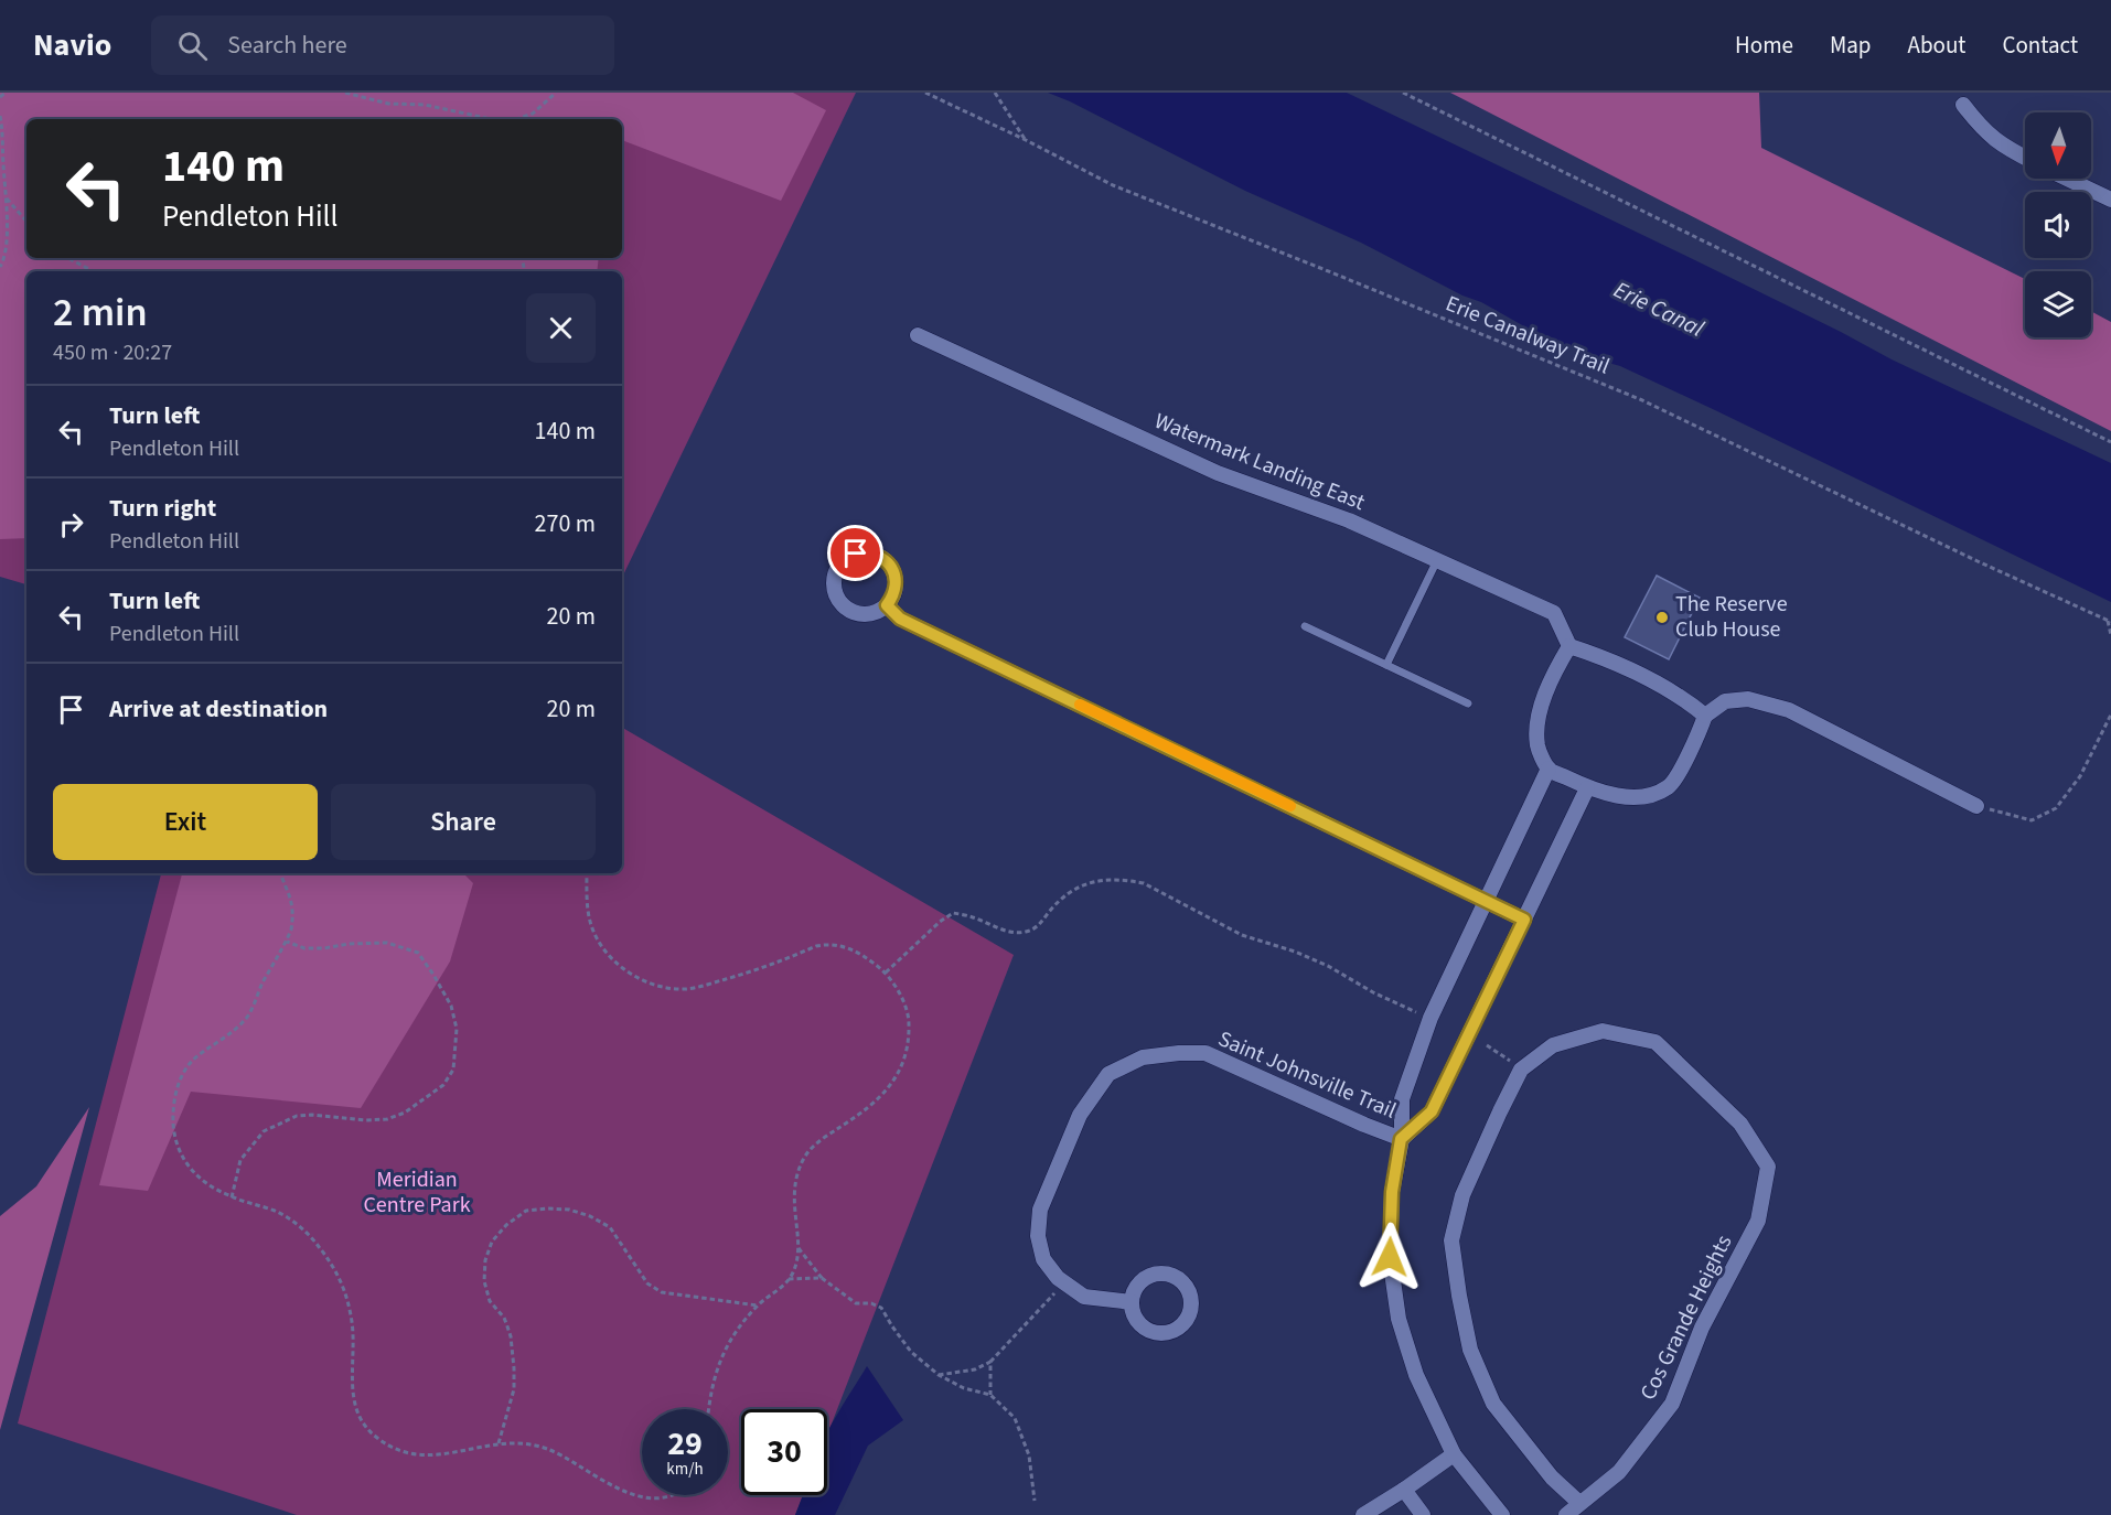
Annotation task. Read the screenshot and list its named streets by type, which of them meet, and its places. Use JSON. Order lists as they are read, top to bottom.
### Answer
{
  "streets": {
    "street": ["Watermark Landing East", "Saint Johnsville Trail", "Cos Grande Heights"],
    "path": ["Erie Canalway Trail"]
  },
  "water": ["Erie Canal"],
  "parks": ["Meridian Centre Park"],
  "places": ["The Reserve Club House"],
  "north": "bottom",
  "page": {
    "header": "Navio",
    "search": "Search here",
    "nav": [
      "Home",
      "Map",
      "About",
      "Contact"
    ],
    "turn": ["140 m", "Pendleton Hill"],
    "heading": ["2 min", "450 m · 20:27"],
    "list": [
      {
        "name": "Turn left",
        "note": "Pendleton Hill",
        "value": "140 m"
      },
      {
        "name": "Turn right",
        "note": "Pendleton Hill",
        "value": "270 m"
      },
      {
        "name": "Turn left",
        "note": "Pendleton Hill",
        "value": "20 m"
      },
      {
        "name": "Arrive at destination",
        "value": "20 m"
      }
    ],
    "buttons": ["Exit", "Share"],
    "speed": "29 km/h",
    "limit": "30"
  }
}
